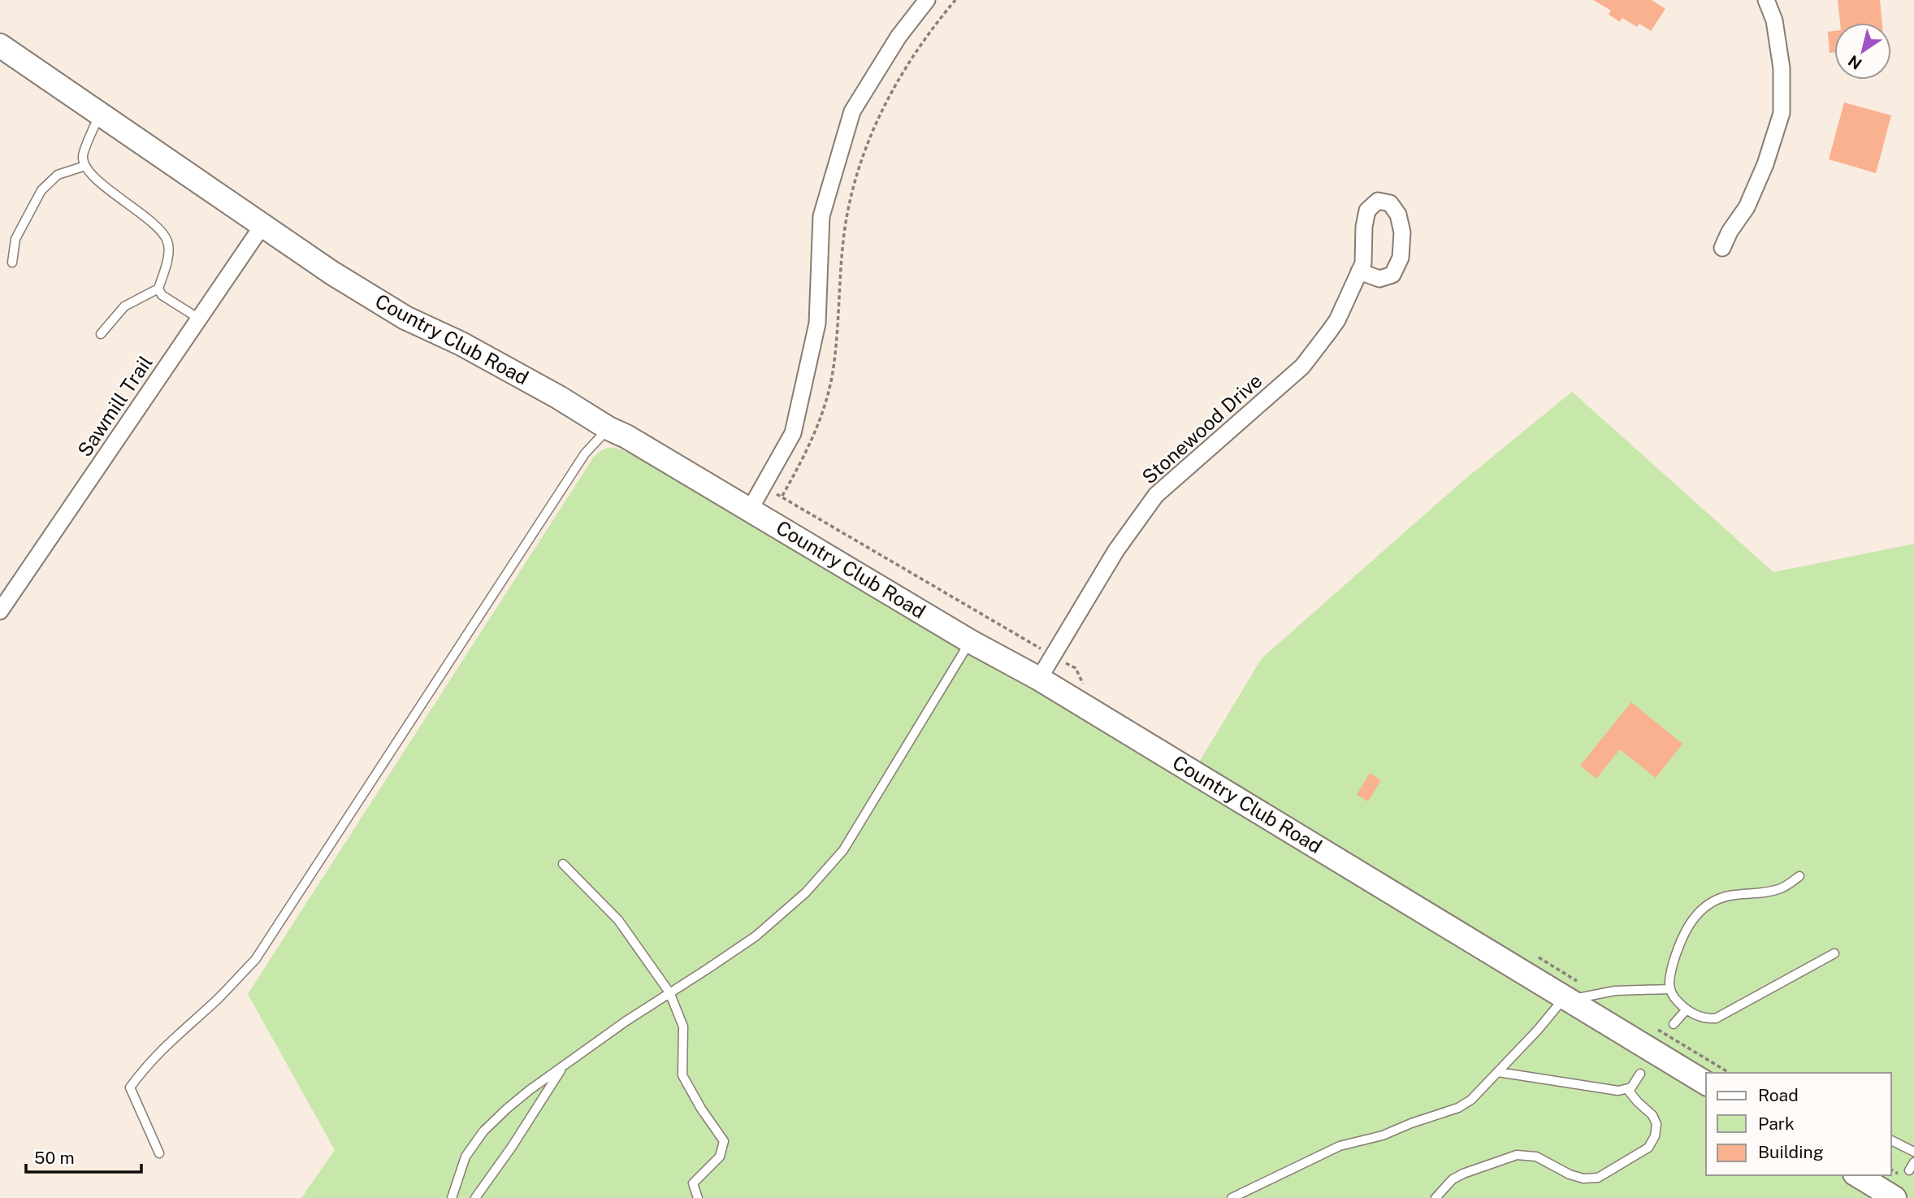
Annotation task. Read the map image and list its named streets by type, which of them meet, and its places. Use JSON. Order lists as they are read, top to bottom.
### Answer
{
  "streets": {
    "street": ["Country Club Road", "Sawmill Trail", "Stonewood Drive"]
  },
  "crossings": [
    ["Country Club Road", "Sawmill Trail"],
    ["Country Club Road", "Stonewood Drive"]
  ],
  "legend": ["Road", "Park", "Building"],
  "scale_bar": "50 m",
  "north": "bottom left"
}
